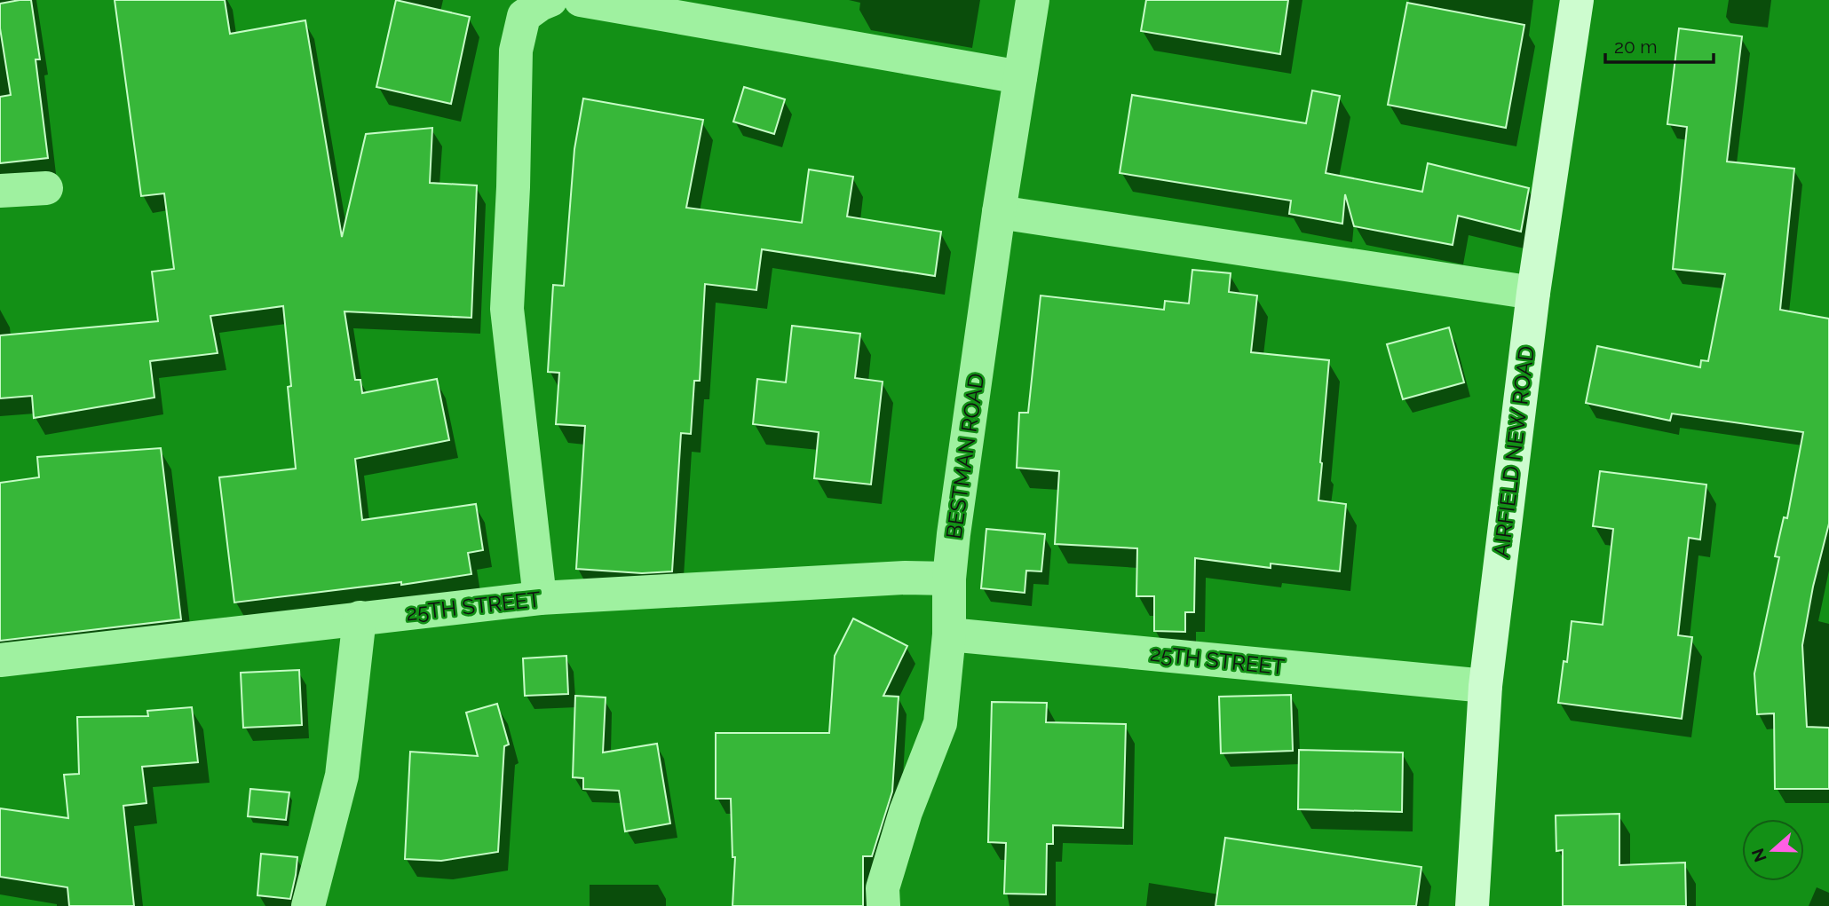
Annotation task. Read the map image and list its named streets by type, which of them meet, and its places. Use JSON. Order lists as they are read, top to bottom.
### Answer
{
  "streets": {
    "street": ["AIRFIELD NEW ROAD", "BESTMAN ROAD", "25TH STREET"]
  },
  "crossings": [
    ["AIRFIELD NEW ROAD", "25TH STREET"],
    ["BESTMAN ROAD", "25TH STREET"]
  ],
  "scale_bar": "20 m",
  "north": "left"
}
